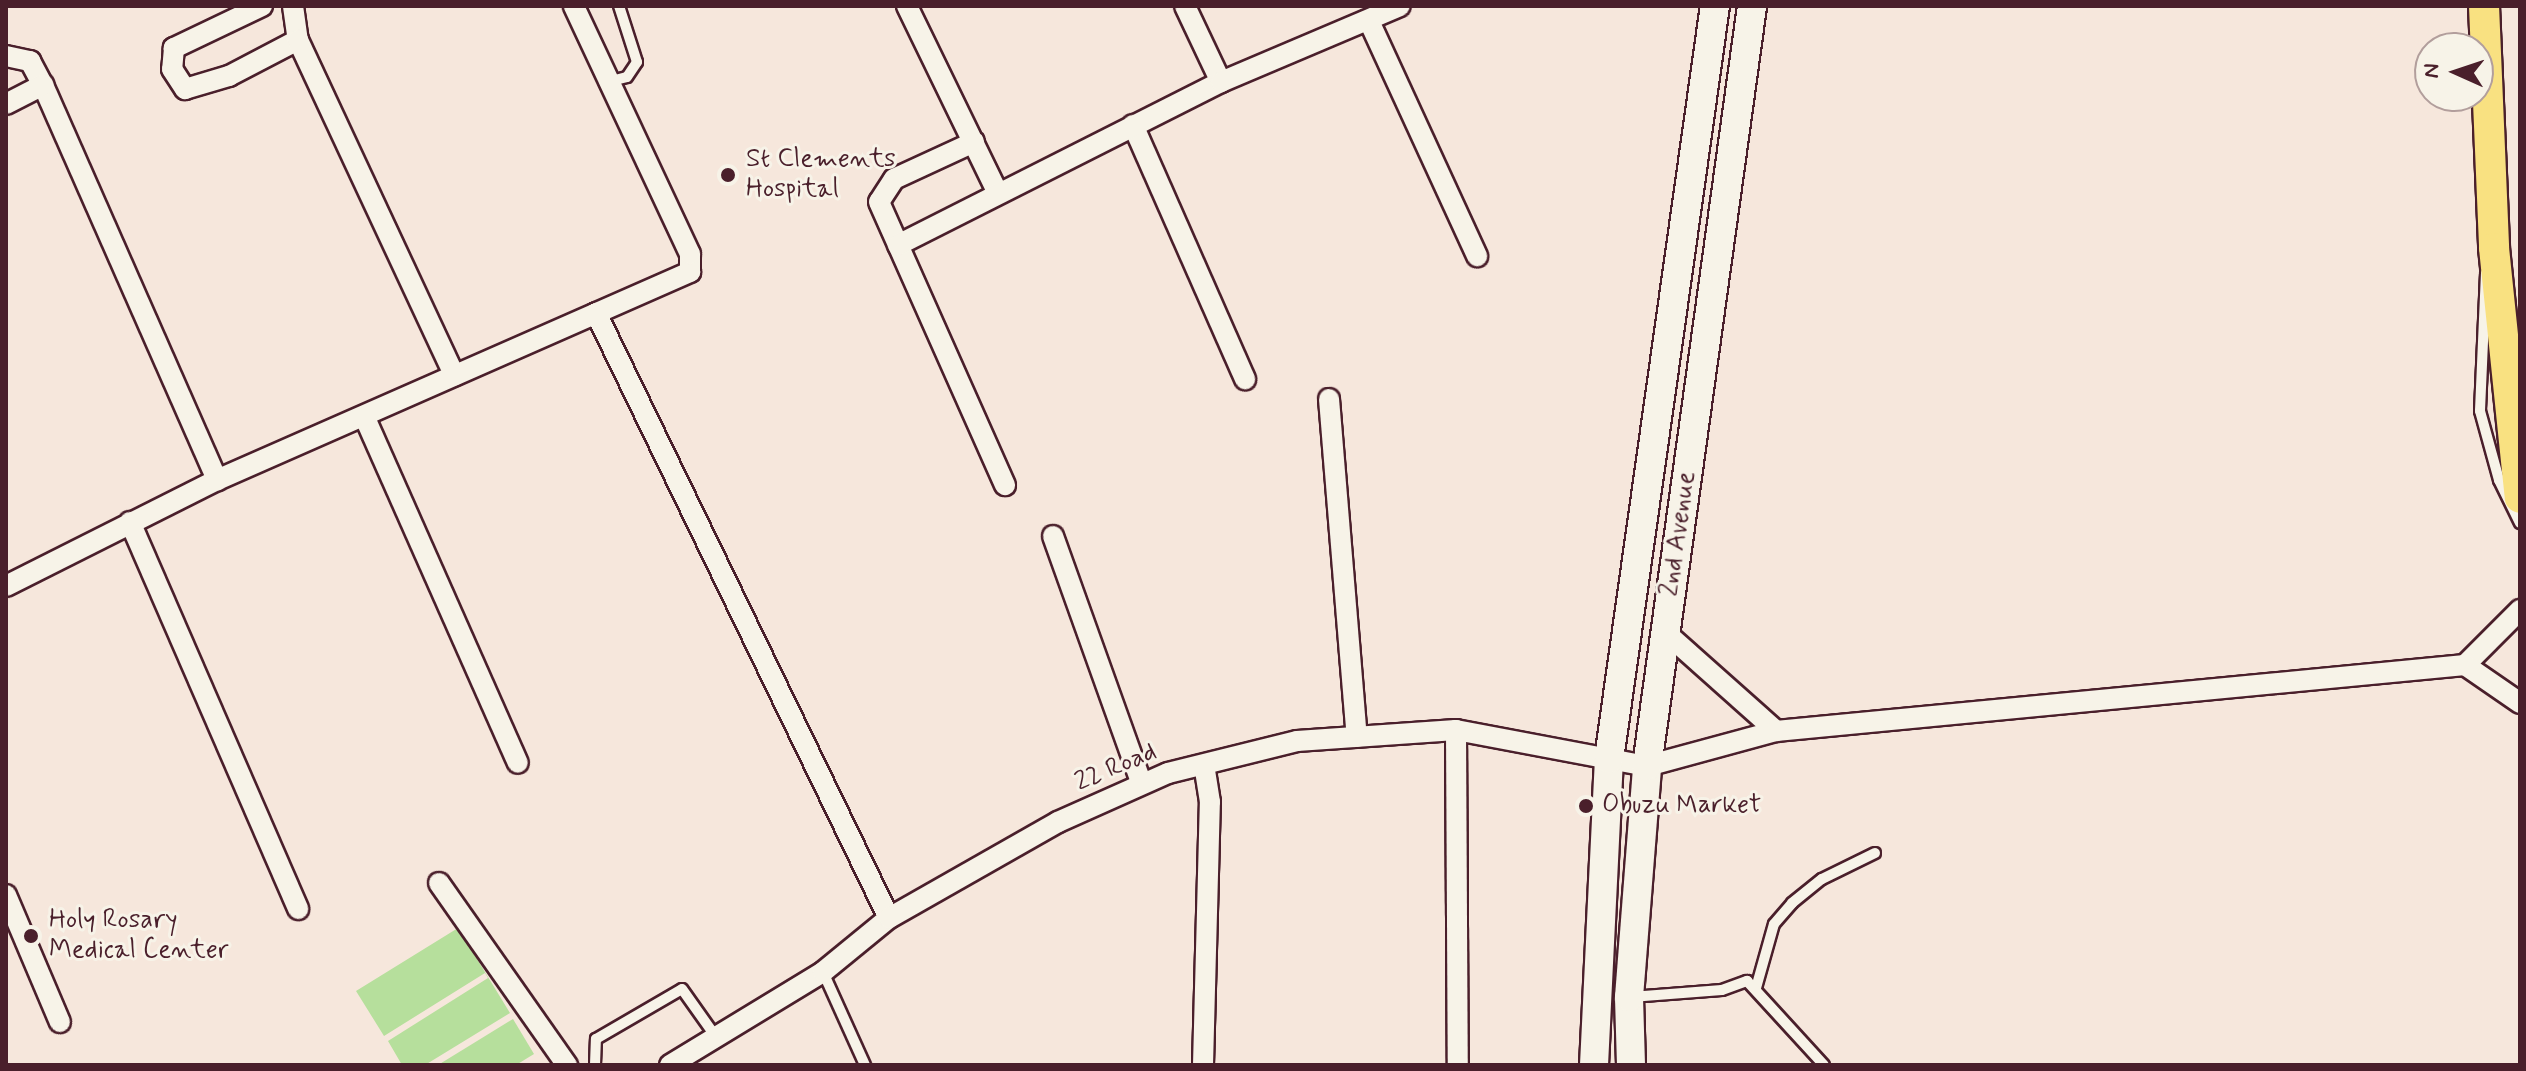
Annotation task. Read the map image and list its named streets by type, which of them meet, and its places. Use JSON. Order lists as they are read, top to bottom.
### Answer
{
  "streets": {
    "street": ["2nd Avenue", "22 Road"]
  },
  "crossings": [
    ["2nd Avenue", "22 Road"]
  ],
  "places": ["St Clements Hospital", "Obuzu Market", "Holy Rosary Medical Center"],
  "north": "left"
}
